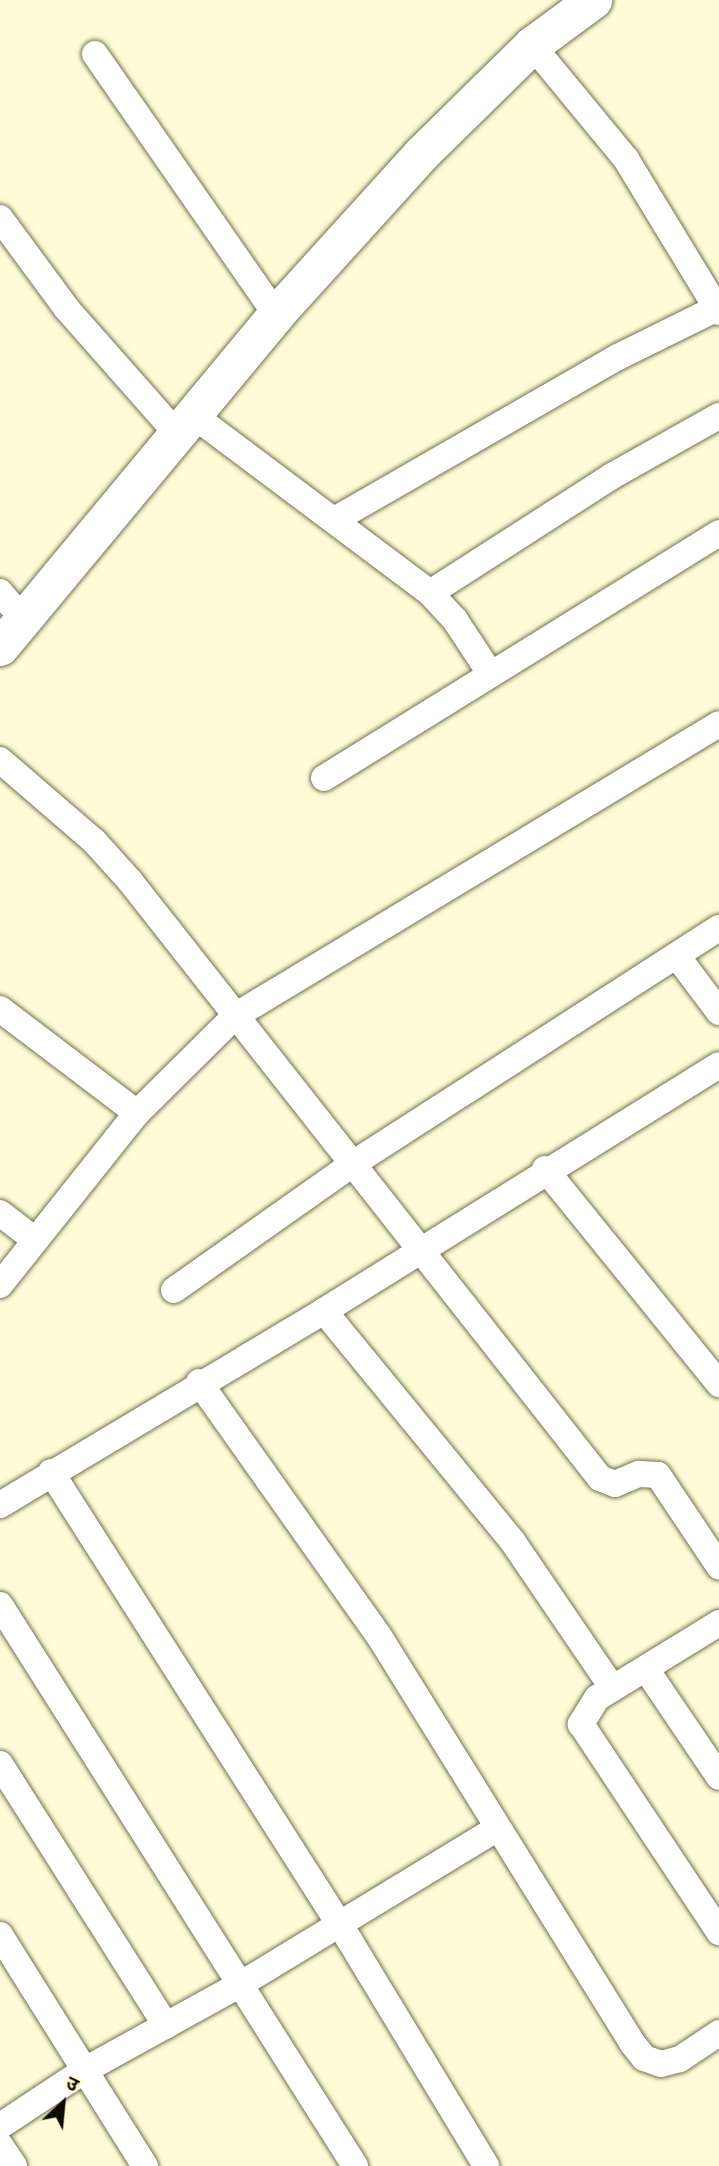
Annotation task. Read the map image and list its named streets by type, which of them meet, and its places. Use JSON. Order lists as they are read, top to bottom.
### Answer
{
  "north": "top right"
}
